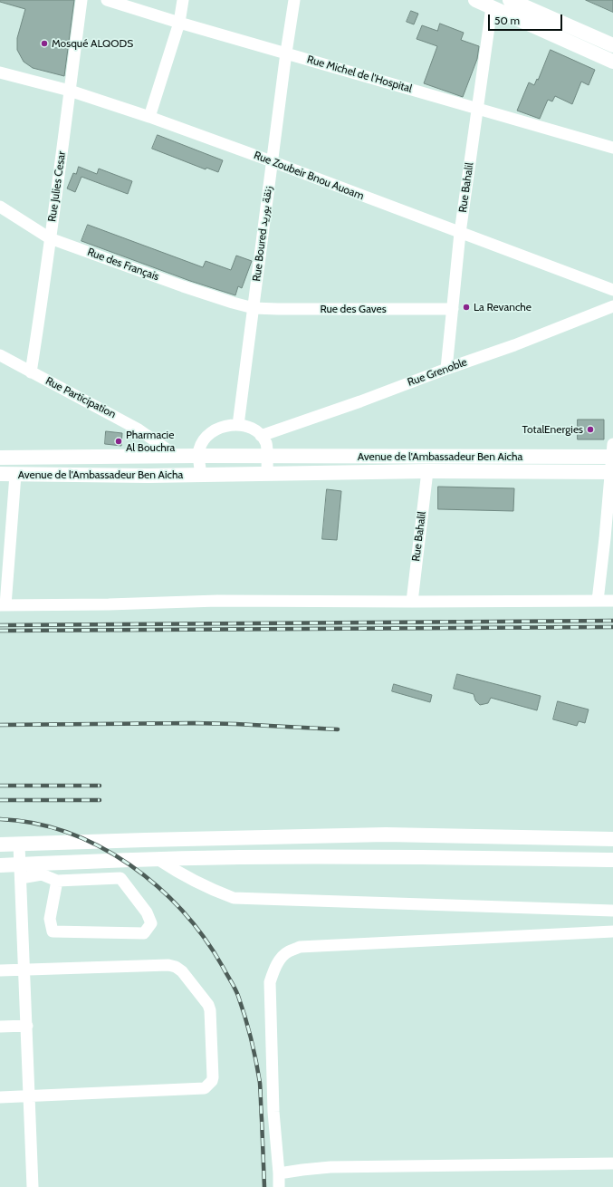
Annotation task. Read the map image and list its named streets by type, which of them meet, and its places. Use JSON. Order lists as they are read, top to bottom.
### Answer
{
  "streets": {
    "main road": ["Avenue de l'Ambassadeur Ben Aicha"],
    "street": [
      "Rue Michel de l'Hospital",
      "Rue Zoubeir Bnou Auoam",
      "Rue Julies Cesar",
      "Rue Bahalil",
      "Rue Boured زنقة بوريد",
      "Rue des Français",
      "Rue des Gaves",
      "Rue Grenoble",
      "Rue Participation"
    ]
  },
  "crossings": [
    ["Rue Michel de l'Hospital", "Rue Bahalil"],
    ["Rue Michel de l'Hospital", "Rue Boured زنقة بوريد"],
    ["Rue Zoubeir Bnou Auoam", "Rue Julies Cesar"],
    ["Rue Zoubeir Bnou Auoam", "Rue Bahalil"],
    ["Rue Zoubeir Bnou Auoam", "Rue Boured زنقة بوريد"],
    ["Rue Julies Cesar", "Rue des Français"],
    ["Rue Julies Cesar", "Rue Participation"],
    ["Rue Bahalil", "Rue des Gaves"],
    ["Rue Bahalil", "Rue Grenoble"],
    ["Rue Bahalil", "Avenue de l'Ambassadeur Ben Aicha"],
    ["Rue Boured زنقة بوريد", "Rue des Français"],
    ["Rue Boured زنقة بوريد", "Rue des Gaves"],
    ["Rue des Français", "Rue des Gaves"],
    ["Rue Participation", "Avenue de l'Ambassadeur Ben Aicha"]
  ],
  "places": [
    "Mosqué ALQODS",
    "La Revanche",
    "TotalEnergies",
    "Pharmacie Al Bouchra"
  ],
  "scale_bar": "50 m"
}
